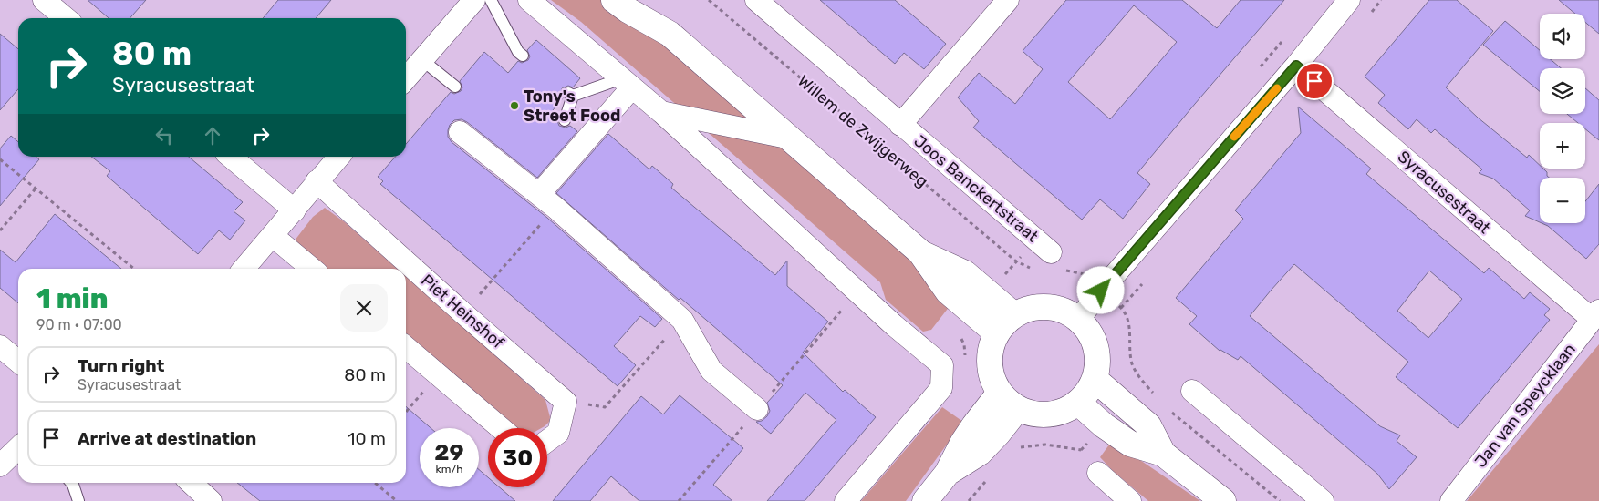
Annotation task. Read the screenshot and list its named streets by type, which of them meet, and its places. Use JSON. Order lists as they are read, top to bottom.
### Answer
{
  "streets": {
    "street": [
      "Joos Banckertstraat",
      "Syracusestraat",
      "Piet Heinshof",
      "Jan van Speycklaan"
    ],
    "path": ["Willem de Zwijgerweg"]
  },
  "crossings": [
    ["Syracusestraat", "Jan van Speycklaan"]
  ],
  "places": ["Tony's Street Food"],
  "page": {
    "map_buttons": ["+", "−"],
    "turn": ["80 m", "Syracusestraat"],
    "heading": ["1 min", "90 m · 07:00"],
    "list": [
      {
        "name": "Turn right",
        "note": "Syracusestraat",
        "value": "80 m"
      },
      {
        "name": "Arrive at destination",
        "value": "10 m"
      }
    ],
    "speed": "29 km/h",
    "limit": "30"
  }
}
